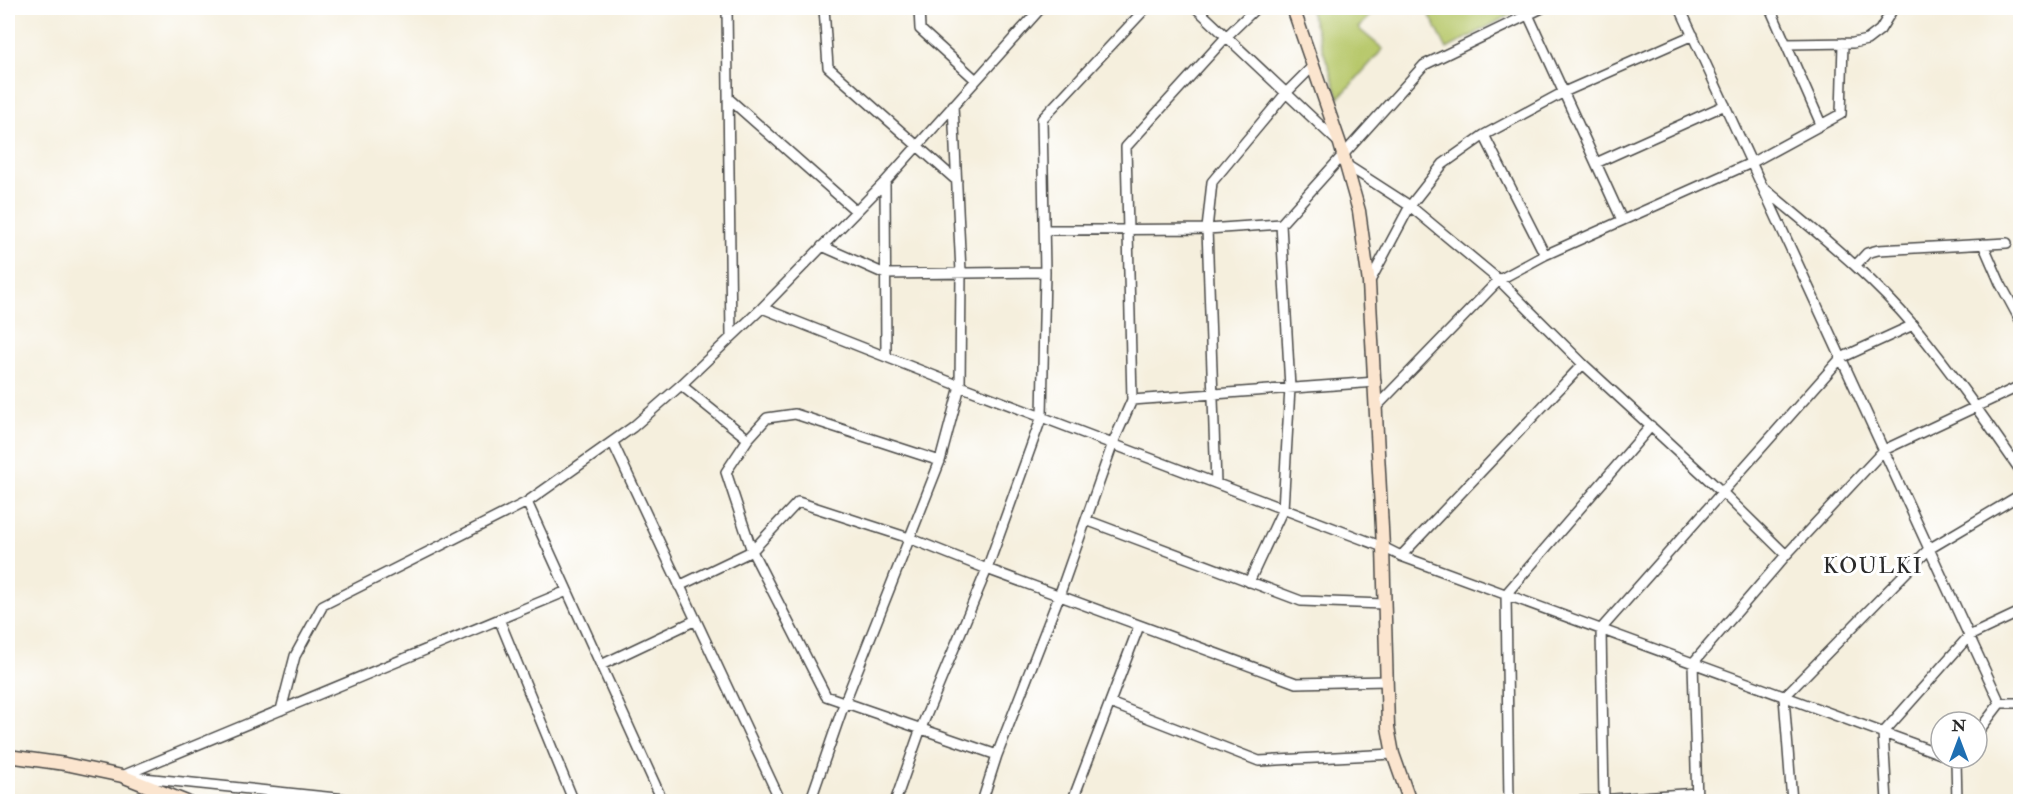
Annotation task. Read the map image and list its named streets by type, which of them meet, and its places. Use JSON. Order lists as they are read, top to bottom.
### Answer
{
  "districts": ["KOULKI"],
  "north": "top"
}
